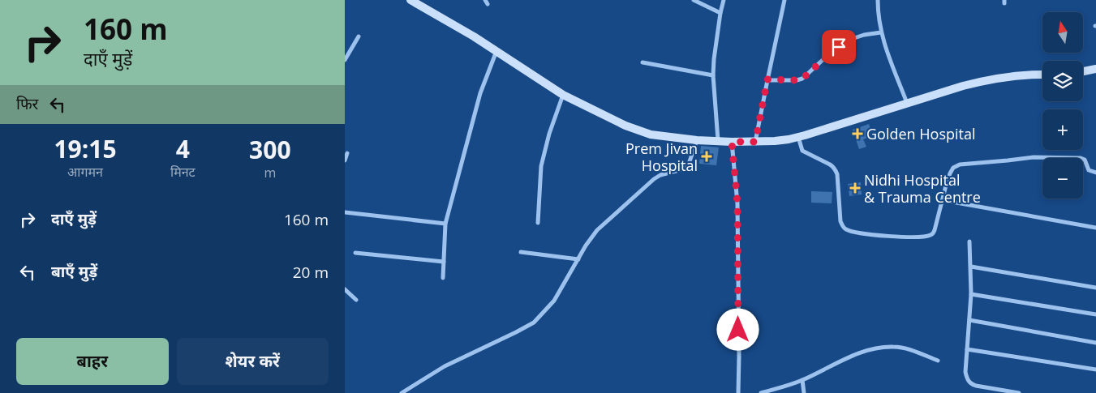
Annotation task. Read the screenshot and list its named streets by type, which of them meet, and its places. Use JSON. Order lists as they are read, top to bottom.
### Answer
{
  "places": {
    "health": ["Golden Hospital", "Prem Jivan Hospital", "Nidhi Hospital & Trauma Centre"]
  },
  "north": "top",
  "page": {
    "turn": ["160 m", "दाएँ मुड़ें"],
    "map_buttons": ["+", "−"],
    "then": "फिर",
    "eta": [
      "19:15",
      "आगमन",
      "4",
      "मिनट",
      "300",
      "m"
    ],
    "list": [
      {
        "name": "दाएँ मुड़ें",
        "value": "160 m"
      },
      {
        "name": "बाएँ मुड़ें",
        "value": "20 m"
      }
    ],
    "buttons": ["बाहर", "शेयर करें"]
  }
}
